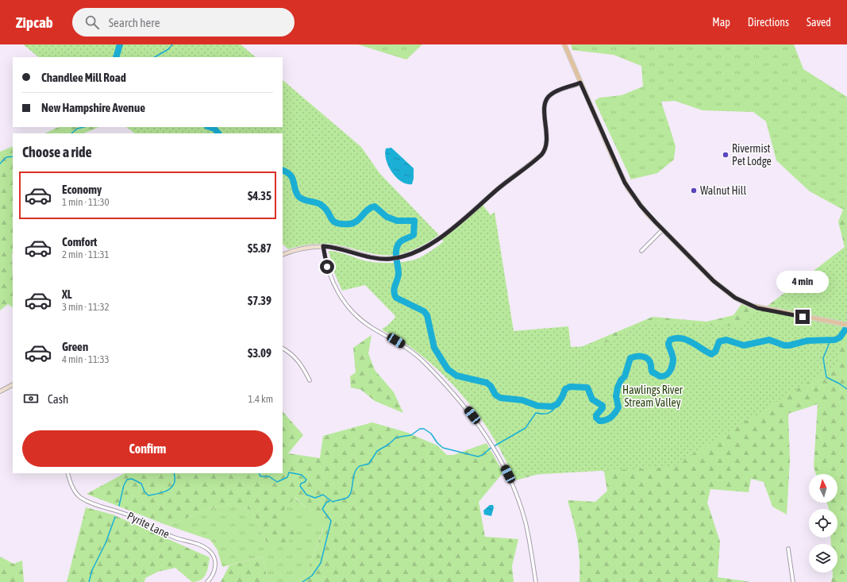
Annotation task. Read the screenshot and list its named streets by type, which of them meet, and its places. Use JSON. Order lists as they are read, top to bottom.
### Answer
{
  "streets": {
    "street": ["Pyrite Lane"]
  },
  "parks": ["Hawlings River Stream Valley"],
  "places": ["Rivermist Pet Lodge", "Walnut Hill"],
  "north": "top",
  "page": {
    "header": "Zipcab",
    "search": "Search here",
    "nav": ["Map", "Directions", "Saved"],
    "banner": ["Chandlee Mill Road", "New Hampshire Avenue"],
    "heading": "Choose a ride",
    "list": [
      {
        "name": "Economy",
        "note": "1 min · 11:30",
        "value": "$4.35"
      },
      {
        "name": "Comfort",
        "note": "2 min · 11:31",
        "value": "$5.87"
      },
      {
        "name": "XL",
        "note": "3 min · 11:32",
        "value": "$7.39"
      },
      {
        "name": "Green",
        "note": "4 min · 11:33",
        "value": "$3.09"
      }
    ],
    "bubble": "4 min",
    "pay": ["Cash", "1.4 km"],
    "buttons": "Confirm"
  }
}
